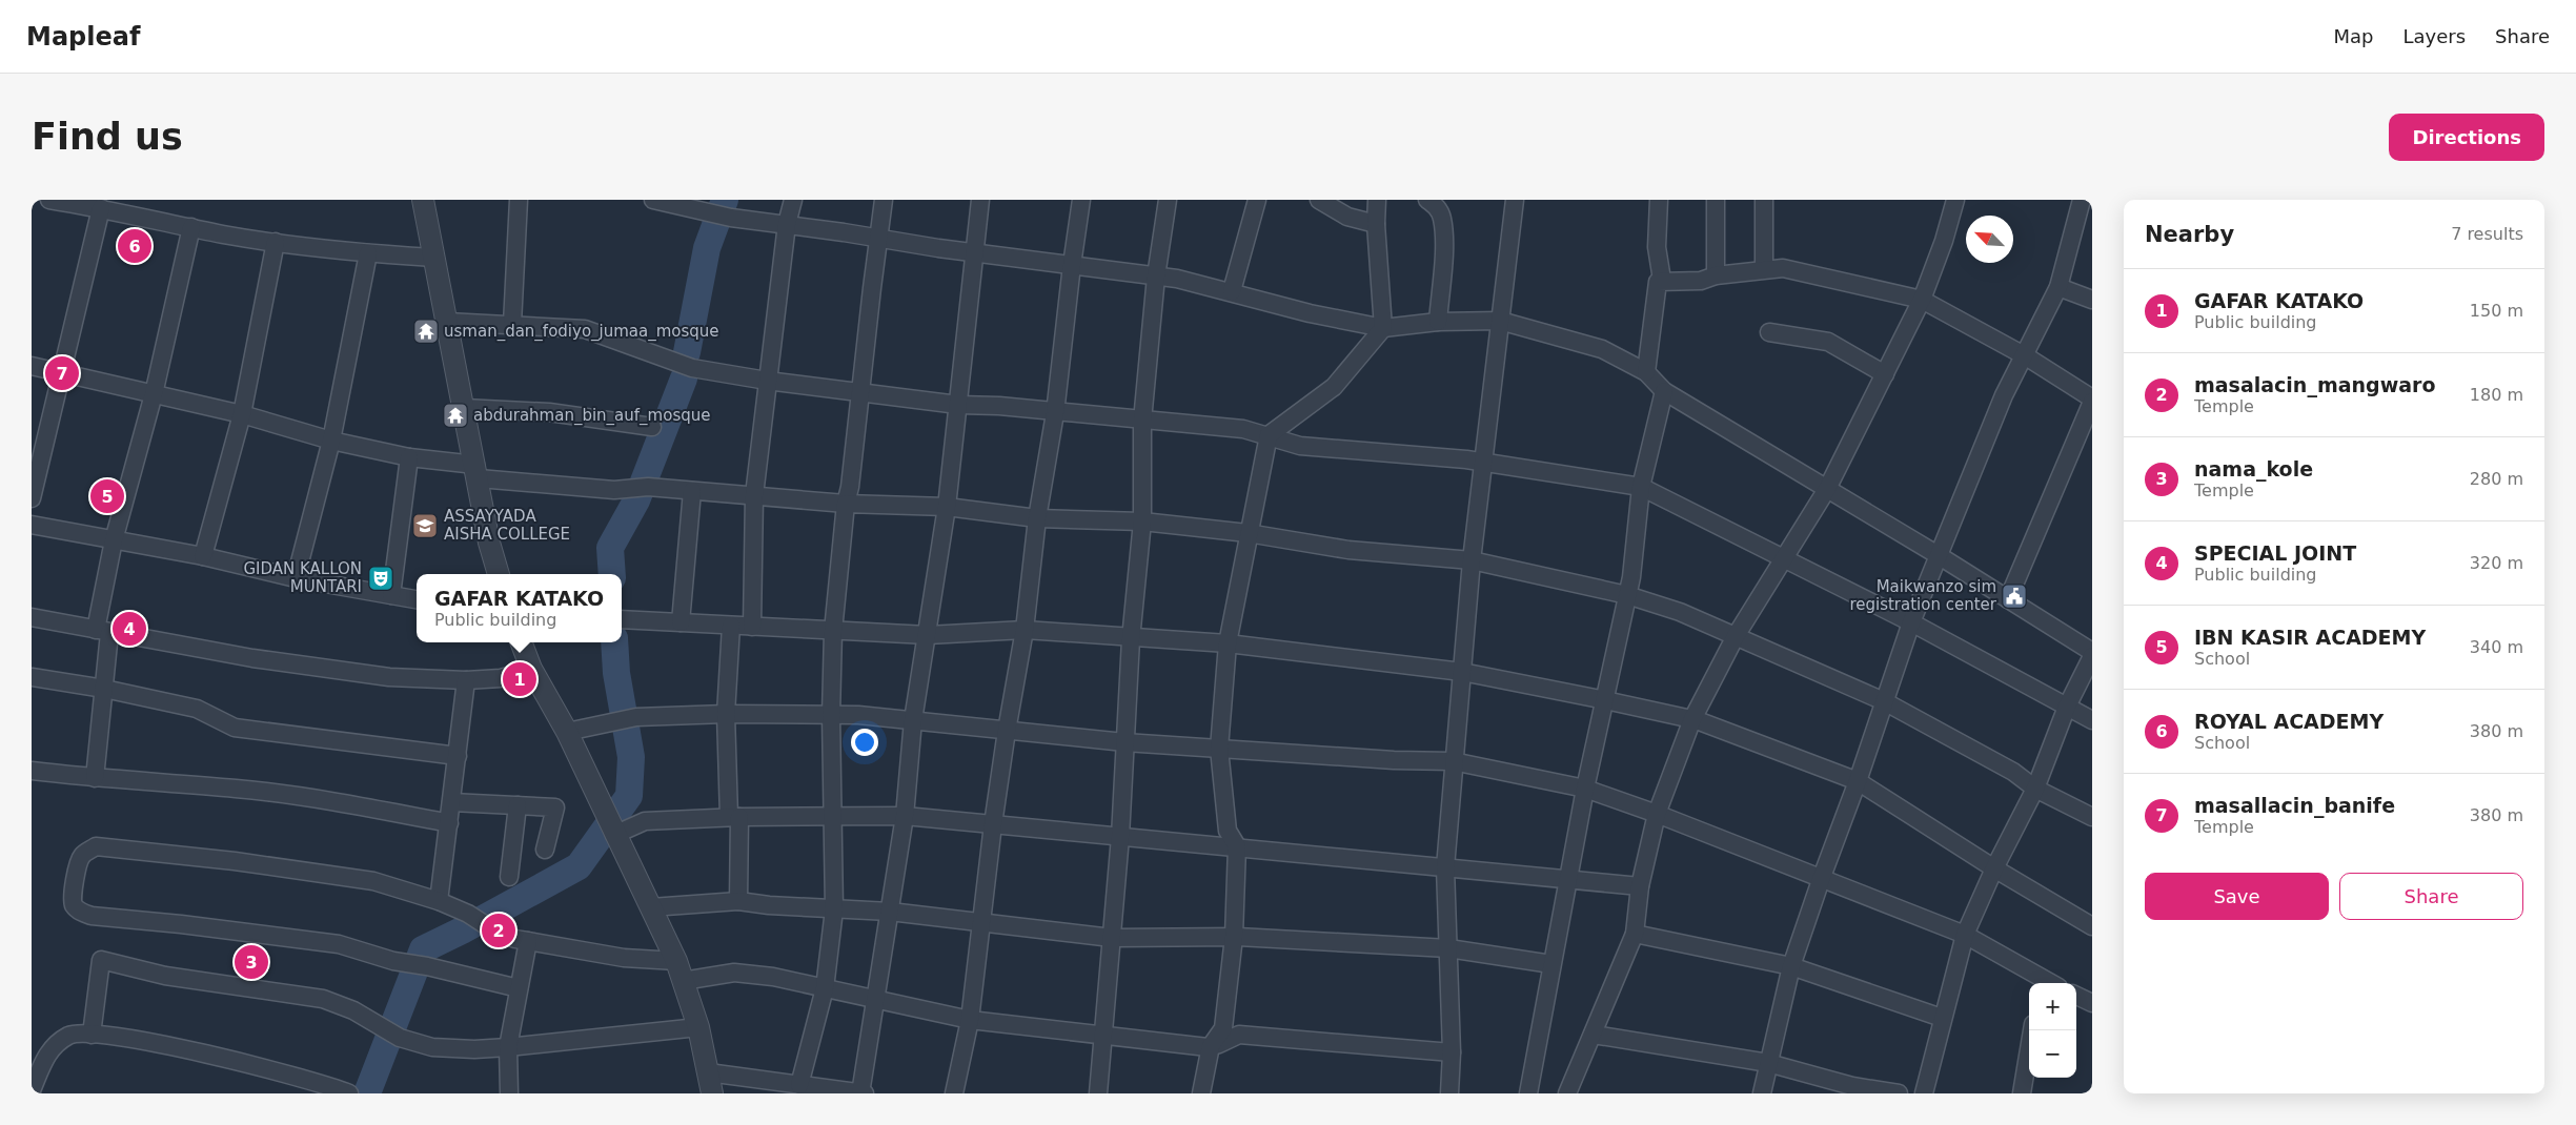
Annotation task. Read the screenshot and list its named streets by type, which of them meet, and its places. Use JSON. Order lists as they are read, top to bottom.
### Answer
{
  "places": {
    "temple": ["usman_dan_fodiyo_jumaa_mosque", "abdurahman_bin_auf_mosque"],
    "school or university": ["ASSAYYADA AISHA COLLEGE"],
    "theatre": ["GIDAN KALLON MUNTARI"],
    "public building": ["Maikwanzo sim registration center"]
  },
  "north": "top left",
  "page": {
    "header": "Mapleaf",
    "nav": ["Map", "Layers", "Share"],
    "buttons": [
      "Directions",
      ["Save", "Share"]
    ],
    "title": "Find us",
    "heading": ["Nearby", "7 results"],
    "pins": [
      "6",
      "7",
      "5",
      "4",
      "1",
      "2",
      "3"
    ],
    "list": [
      {
        "mark": "1",
        "name": "GAFAR KATAKO",
        "note": "Public building",
        "value": "150 m"
      },
      {
        "mark": "2",
        "name": "masalacin_mangwaro",
        "note": "Temple",
        "value": "180 m"
      },
      {
        "mark": "3",
        "name": "nama_kole",
        "note": "Temple",
        "value": "280 m"
      },
      {
        "mark": "4",
        "name": "SPECIAL JOINT",
        "note": "Public building",
        "value": "320 m"
      },
      {
        "mark": "5",
        "name": "IBN KASIR ACADEMY",
        "note": "School",
        "value": "340 m"
      },
      {
        "mark": "6",
        "name": "ROYAL ACADEMY",
        "note": "School",
        "value": "380 m"
      },
      {
        "mark": "7",
        "name": "masallacin_banife",
        "note": "Temple",
        "value": "380 m"
      }
    ],
    "popup": ["GAFAR KATAKO", "Public building"],
    "map_buttons": ["+", "−"]
  }
}
